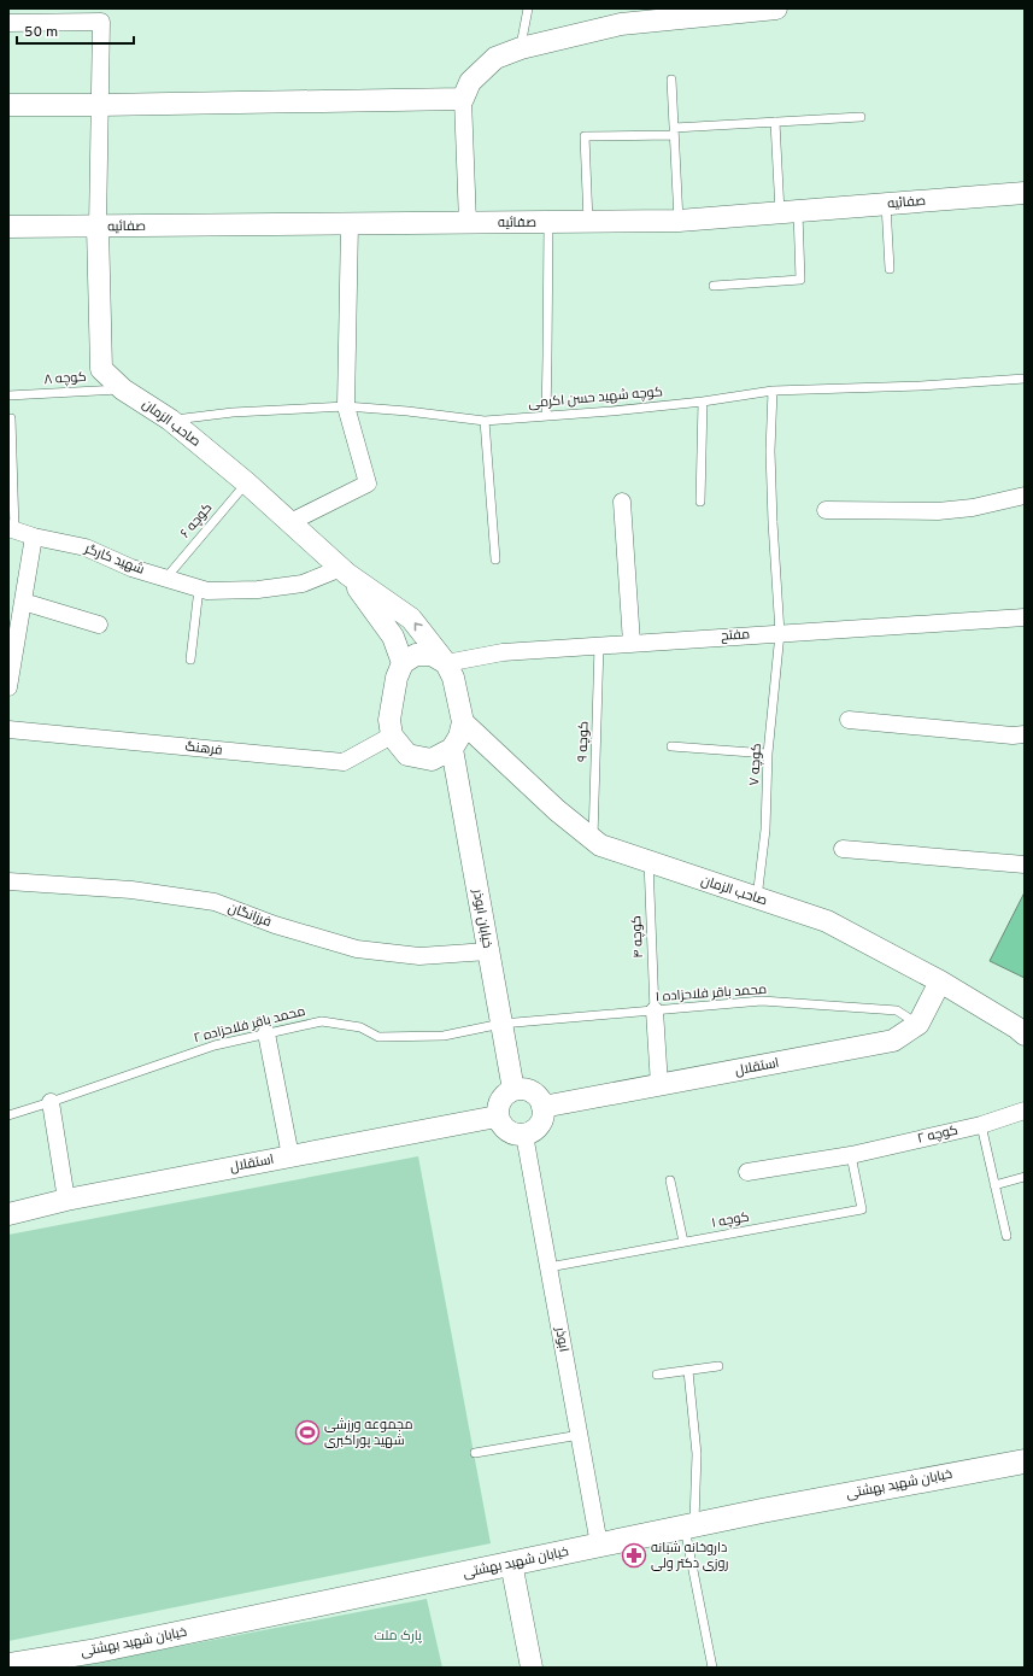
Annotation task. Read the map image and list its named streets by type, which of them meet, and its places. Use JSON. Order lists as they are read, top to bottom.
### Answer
{
  "streets": {
    "main road": ["خیابان شهید بهشتی"],
    "street": [
      "صفائیه",
      "صاحب الزمان",
      "شهید کارگر",
      "مفتح",
      "فرهنگ",
      "فرزانگان",
      "خیابان ابوذر",
      "استقلال",
      "کوچه ۲",
      "ابوذر"
    ],
    "lane": [
      "کوچه ۸",
      "کوچه شهید حسن اکرمی",
      "کوچه ۶",
      "کوچه ۹",
      "کوچه ۷",
      "کوچه ۴",
      "محمد باقر فلاحزاده ۱",
      "محمد باقر فلاحزاده ۲",
      "کوچه ۱"
    ]
  },
  "crossings": [
    ["صفائیه", "صاحب الزمان"],
    ["کوچه ۸", "صاحب الزمان"],
    ["کوچه شهید حسن اکرمی", "صاحب الزمان"],
    ["کوچه شهید حسن اکرمی", "کوچه ۷"],
    ["صاحب الزمان", "کوچه ۶"],
    ["صاحب الزمان", "شهید کارگر"],
    ["صاحب الزمان", "مفتح"],
    ["صاحب الزمان", "کوچه ۹"],
    ["صاحب الزمان", "فرهنگ"],
    ["صاحب الزمان", "کوچه ۷"],
    ["صاحب الزمان", "خیابان ابوذر"],
    ["صاحب الزمان", "کوچه ۴"],
    ["صاحب الزمان", "استقلال"],
    ["کوچه ۶", "شهید کارگر"],
    ["مفتح", "کوچه ۹"],
    ["مفتح", "فرهنگ"],
    ["مفتح", "کوچه ۷"],
    ["مفتح", "خیابان ابوذر"],
    ["فرهنگ", "خیابان ابوذر"],
    ["فرزانگان", "خیابان ابوذر"],
    ["خیابان ابوذر", "محمد باقر فلاحزاده ۱"],
    ["خیابان ابوذر", "محمد باقر فلاحزاده ۲"],
    ["خیابان ابوذر", "استقلال"],
    ["خیابان ابوذر", "ابوذر"],
    ["کوچه ۴", "محمد باقر فلاحزاده ۱"],
    ["محمد باقر فلاحزاده ۱", "محمد باقر فلاحزاده ۲"],
    ["محمد باقر فلاحزاده ۱", "استقلال"],
    ["استقلال", "ابوذر"],
    ["کوچه ۲", "کوچه ۱"],
    ["کوچه ۱", "ابوذر"],
    ["ابوذر", "خیابان شهید بهشتی"]
  ],
  "parks": ["پارک ملت"],
  "places": {
    "sports": ["مجموعه ورزشی شهید پوراکبری"],
    "pharmacy": ["داروخانه شبانه روزی دکتر ولی"]
  },
  "scale_bar": "50 m"
}
